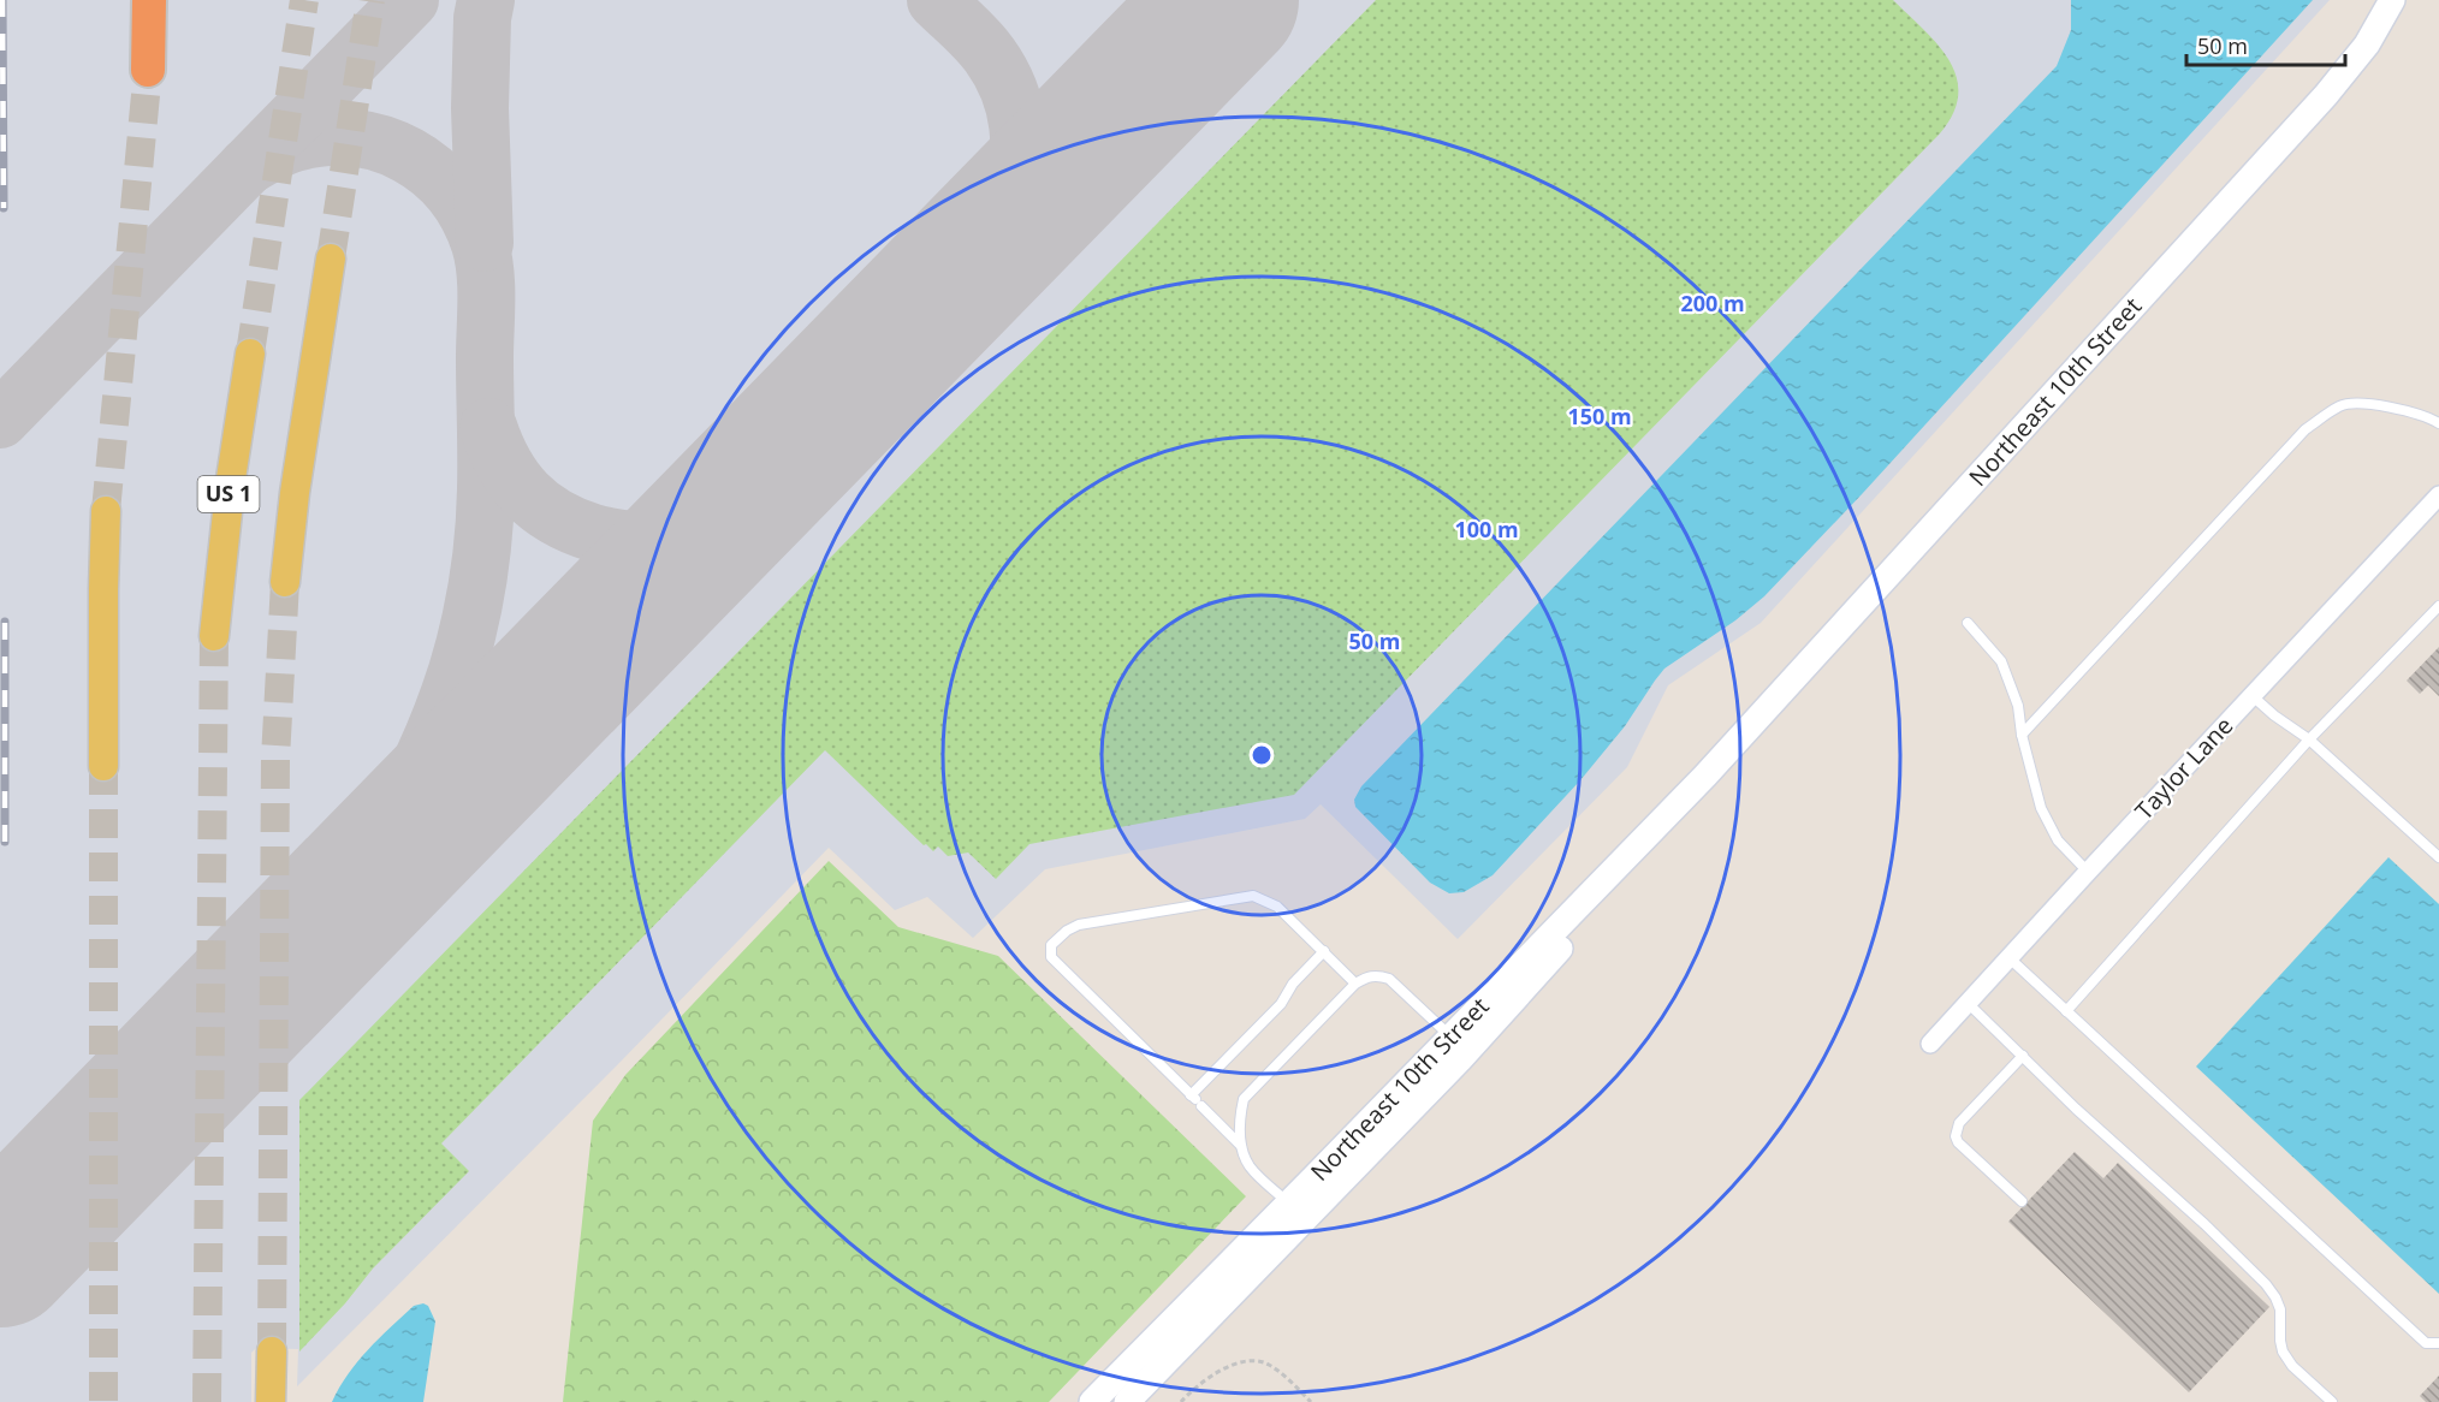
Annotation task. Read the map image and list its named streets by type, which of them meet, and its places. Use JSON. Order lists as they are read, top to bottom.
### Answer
{
  "streets": {
    "main road": ["US 1"],
    "street": ["Northeast 10th Street", "Taylor Lane"]
  },
  "scale_bar": "50 m",
  "rings": [
    "200 m",
    "150 m",
    "100 m",
    "50 m"
  ]
}
